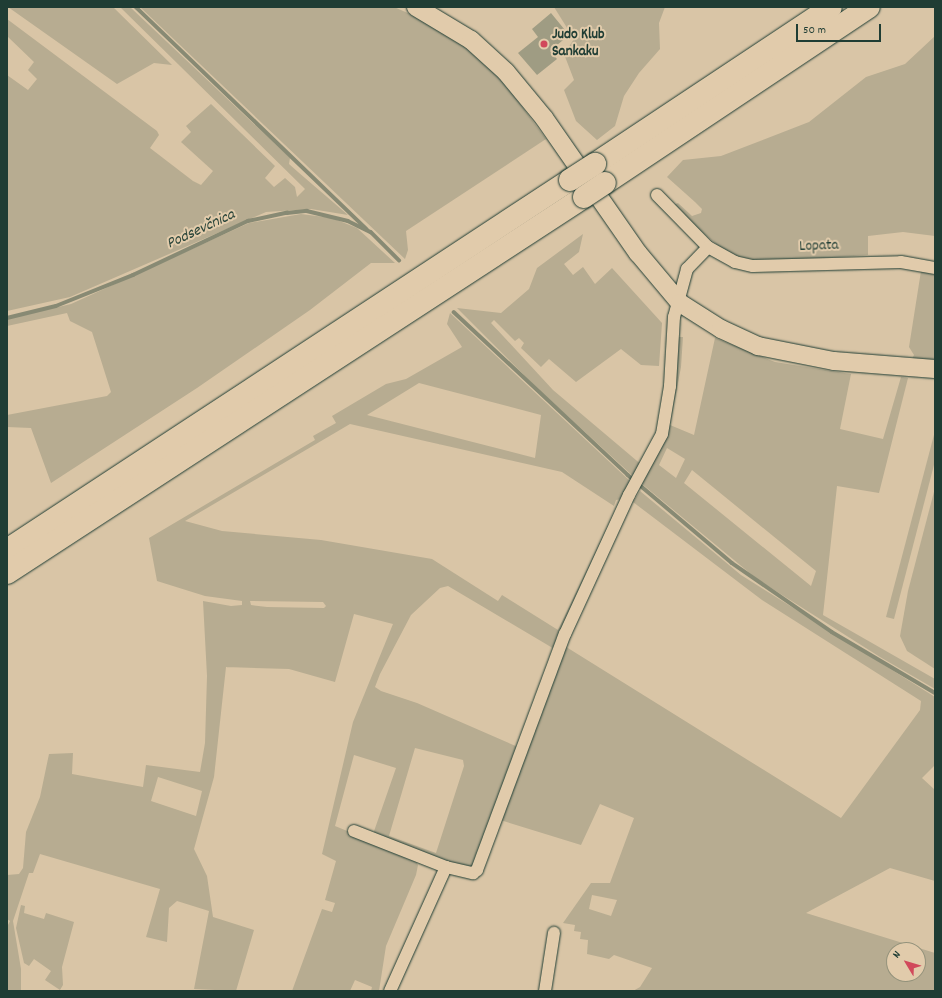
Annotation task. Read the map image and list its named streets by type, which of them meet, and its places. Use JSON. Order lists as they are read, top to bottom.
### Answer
{
  "streets": {
    "street": ["Lopata"]
  },
  "water": ["Podsevčnica"],
  "places": ["Judo Klub Sankaku"],
  "scale_bar": "50 m",
  "north": "top left"
}
